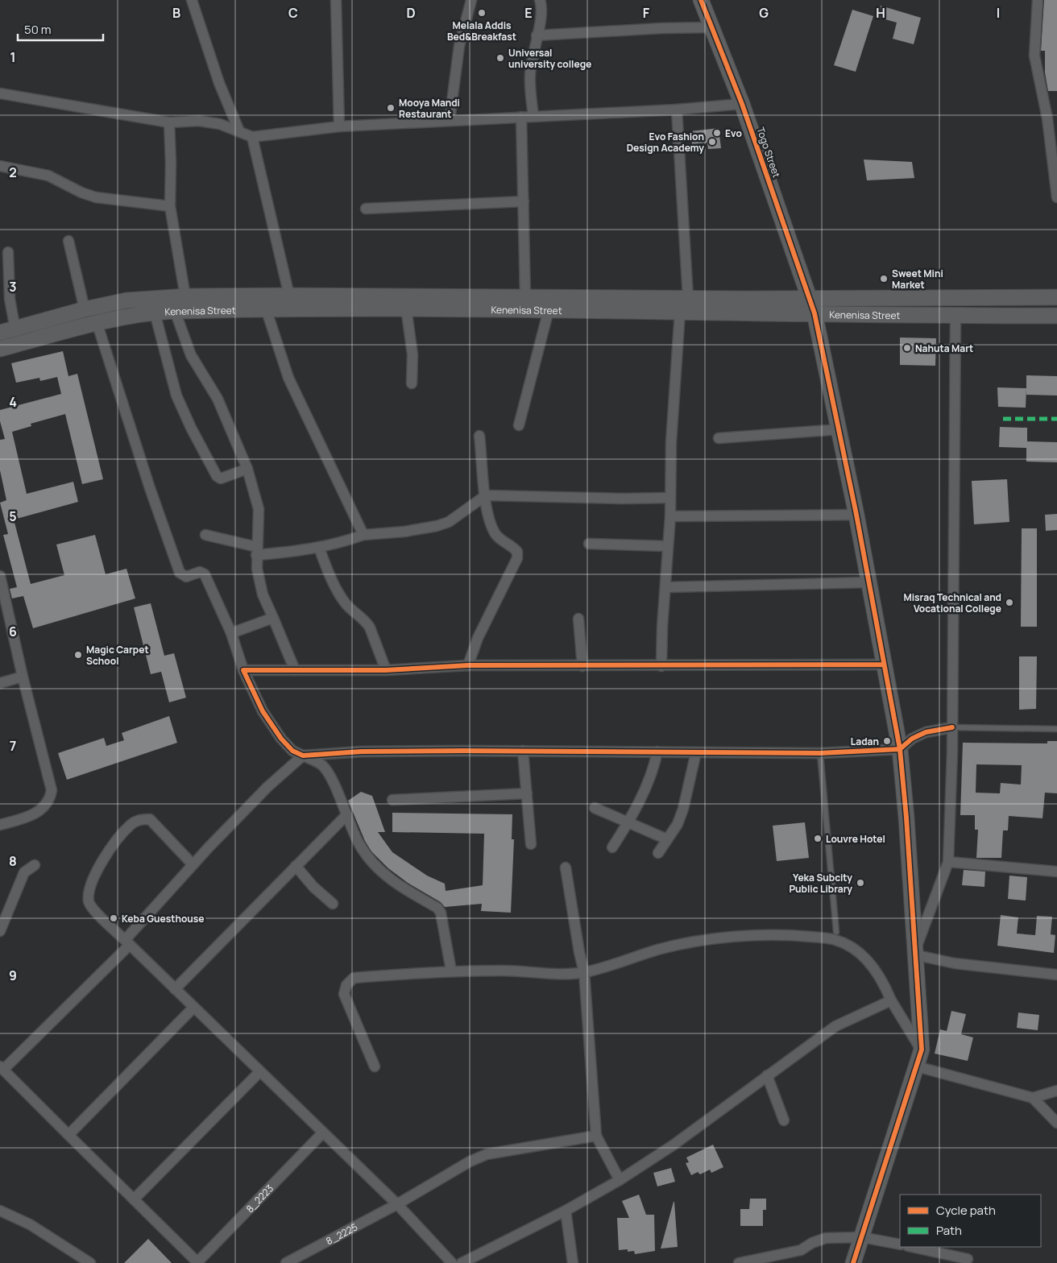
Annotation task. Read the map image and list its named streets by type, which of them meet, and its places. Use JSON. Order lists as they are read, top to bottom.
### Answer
{
  "streets": {
    "main road": ["Togo Street", "Kenenisa Street"],
    "street": ["8_2223", "8_2225"]
  },
  "crossings": [
    ["Togo Street", "Kenenisa Street"]
  ],
  "places": [
    "Melala Addis Bed&Breakfast",
    "Universal university college",
    "Mooya Mandi Restaurant",
    "Evo",
    "Evo Fashion Design Academy",
    "Sweet Mini Market",
    "Nahuta Mart",
    "Misraq Technical and Vocational College",
    "Magic Carpet School",
    "Ladan",
    "Louvre Hotel",
    "Yeka Subcity Public Library",
    "Keba Guesthouse"
  ],
  "legend": ["Cycle path", "Path"],
  "scale_bar": "50 m",
  "grid": {
    "columns": [
      "B",
      "C",
      "D",
      "E",
      "F",
      "G",
      "H",
      "I"
    ],
    "rows": [
      "1",
      "2",
      "3",
      "4",
      "5",
      "6",
      "7",
      "8",
      "9"
    ]
  }
}
